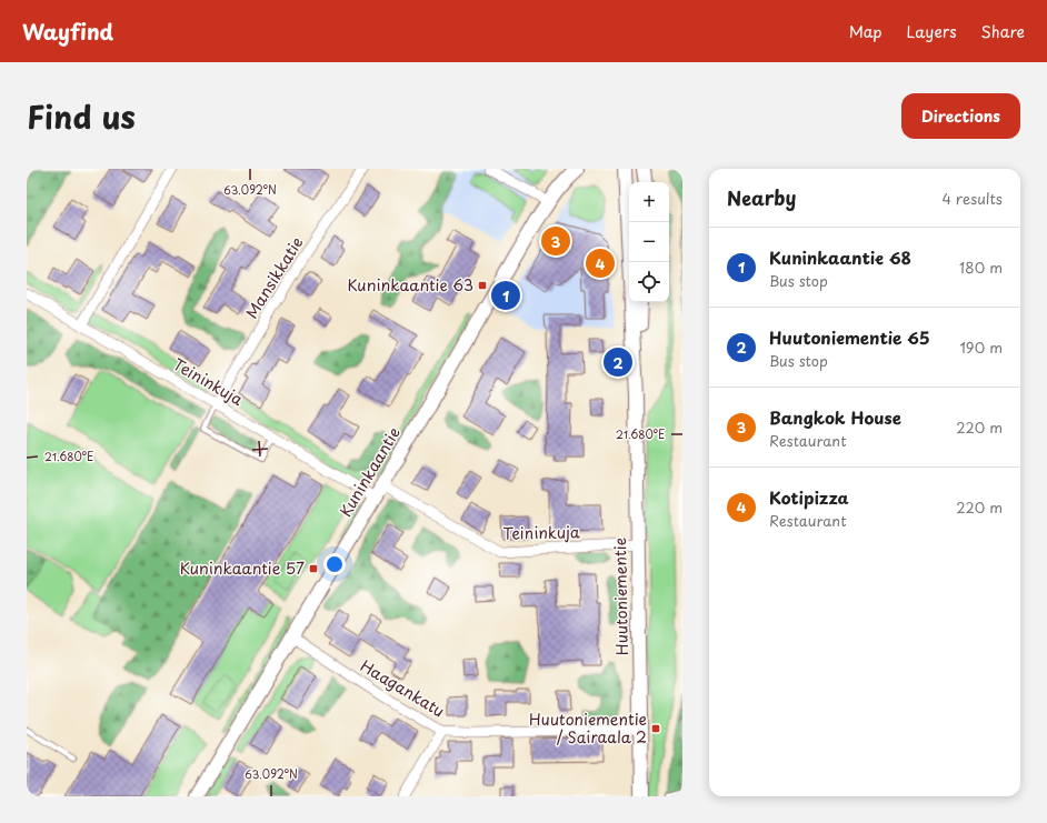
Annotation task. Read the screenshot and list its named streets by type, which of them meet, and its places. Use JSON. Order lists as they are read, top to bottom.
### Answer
{
  "streets": {
    "main road": ["Kuninkaantie", "Huutoniementie"],
    "street": ["Mansikkatie", "Teininkuja", "Haagankatu"]
  },
  "crossings": [
    ["Mansikkatie", "Teininkuja"],
    ["Teininkuja", "Kuninkaantie"],
    ["Teininkuja", "Huutoniementie"],
    ["Kuninkaantie", "Haagankatu"],
    ["Huutoniementie", "Haagankatu"]
  ],
  "places": {
    "transit": ["Kuninkaantie 63", "Kuninkaantie 57", "Huutoniementie / Sairaala 2"]
  },
  "page": {
    "header": "Wayfind",
    "nav": ["Map", "Layers", "Share"],
    "title": "Find us",
    "buttons": "Directions",
    "heading": ["Nearby", "4 results"],
    "map_buttons": ["+", "−"],
    "pins": [
      "3",
      "4",
      "1",
      "2"
    ],
    "list": [
      {
        "mark": "1",
        "name": "Kuninkaantie 68",
        "note": "Bus stop",
        "value": "180 m"
      },
      {
        "mark": "2",
        "name": "Huutoniementie 65",
        "note": "Bus stop",
        "value": "190 m"
      },
      {
        "mark": "3",
        "name": "Bangkok House",
        "note": "Restaurant",
        "value": "220 m"
      },
      {
        "mark": "4",
        "name": "Kotipizza",
        "note": "Restaurant",
        "value": "220 m"
      }
    ]
  },
  "coordinates": ["63.092°N", "21.680°E"]
}
